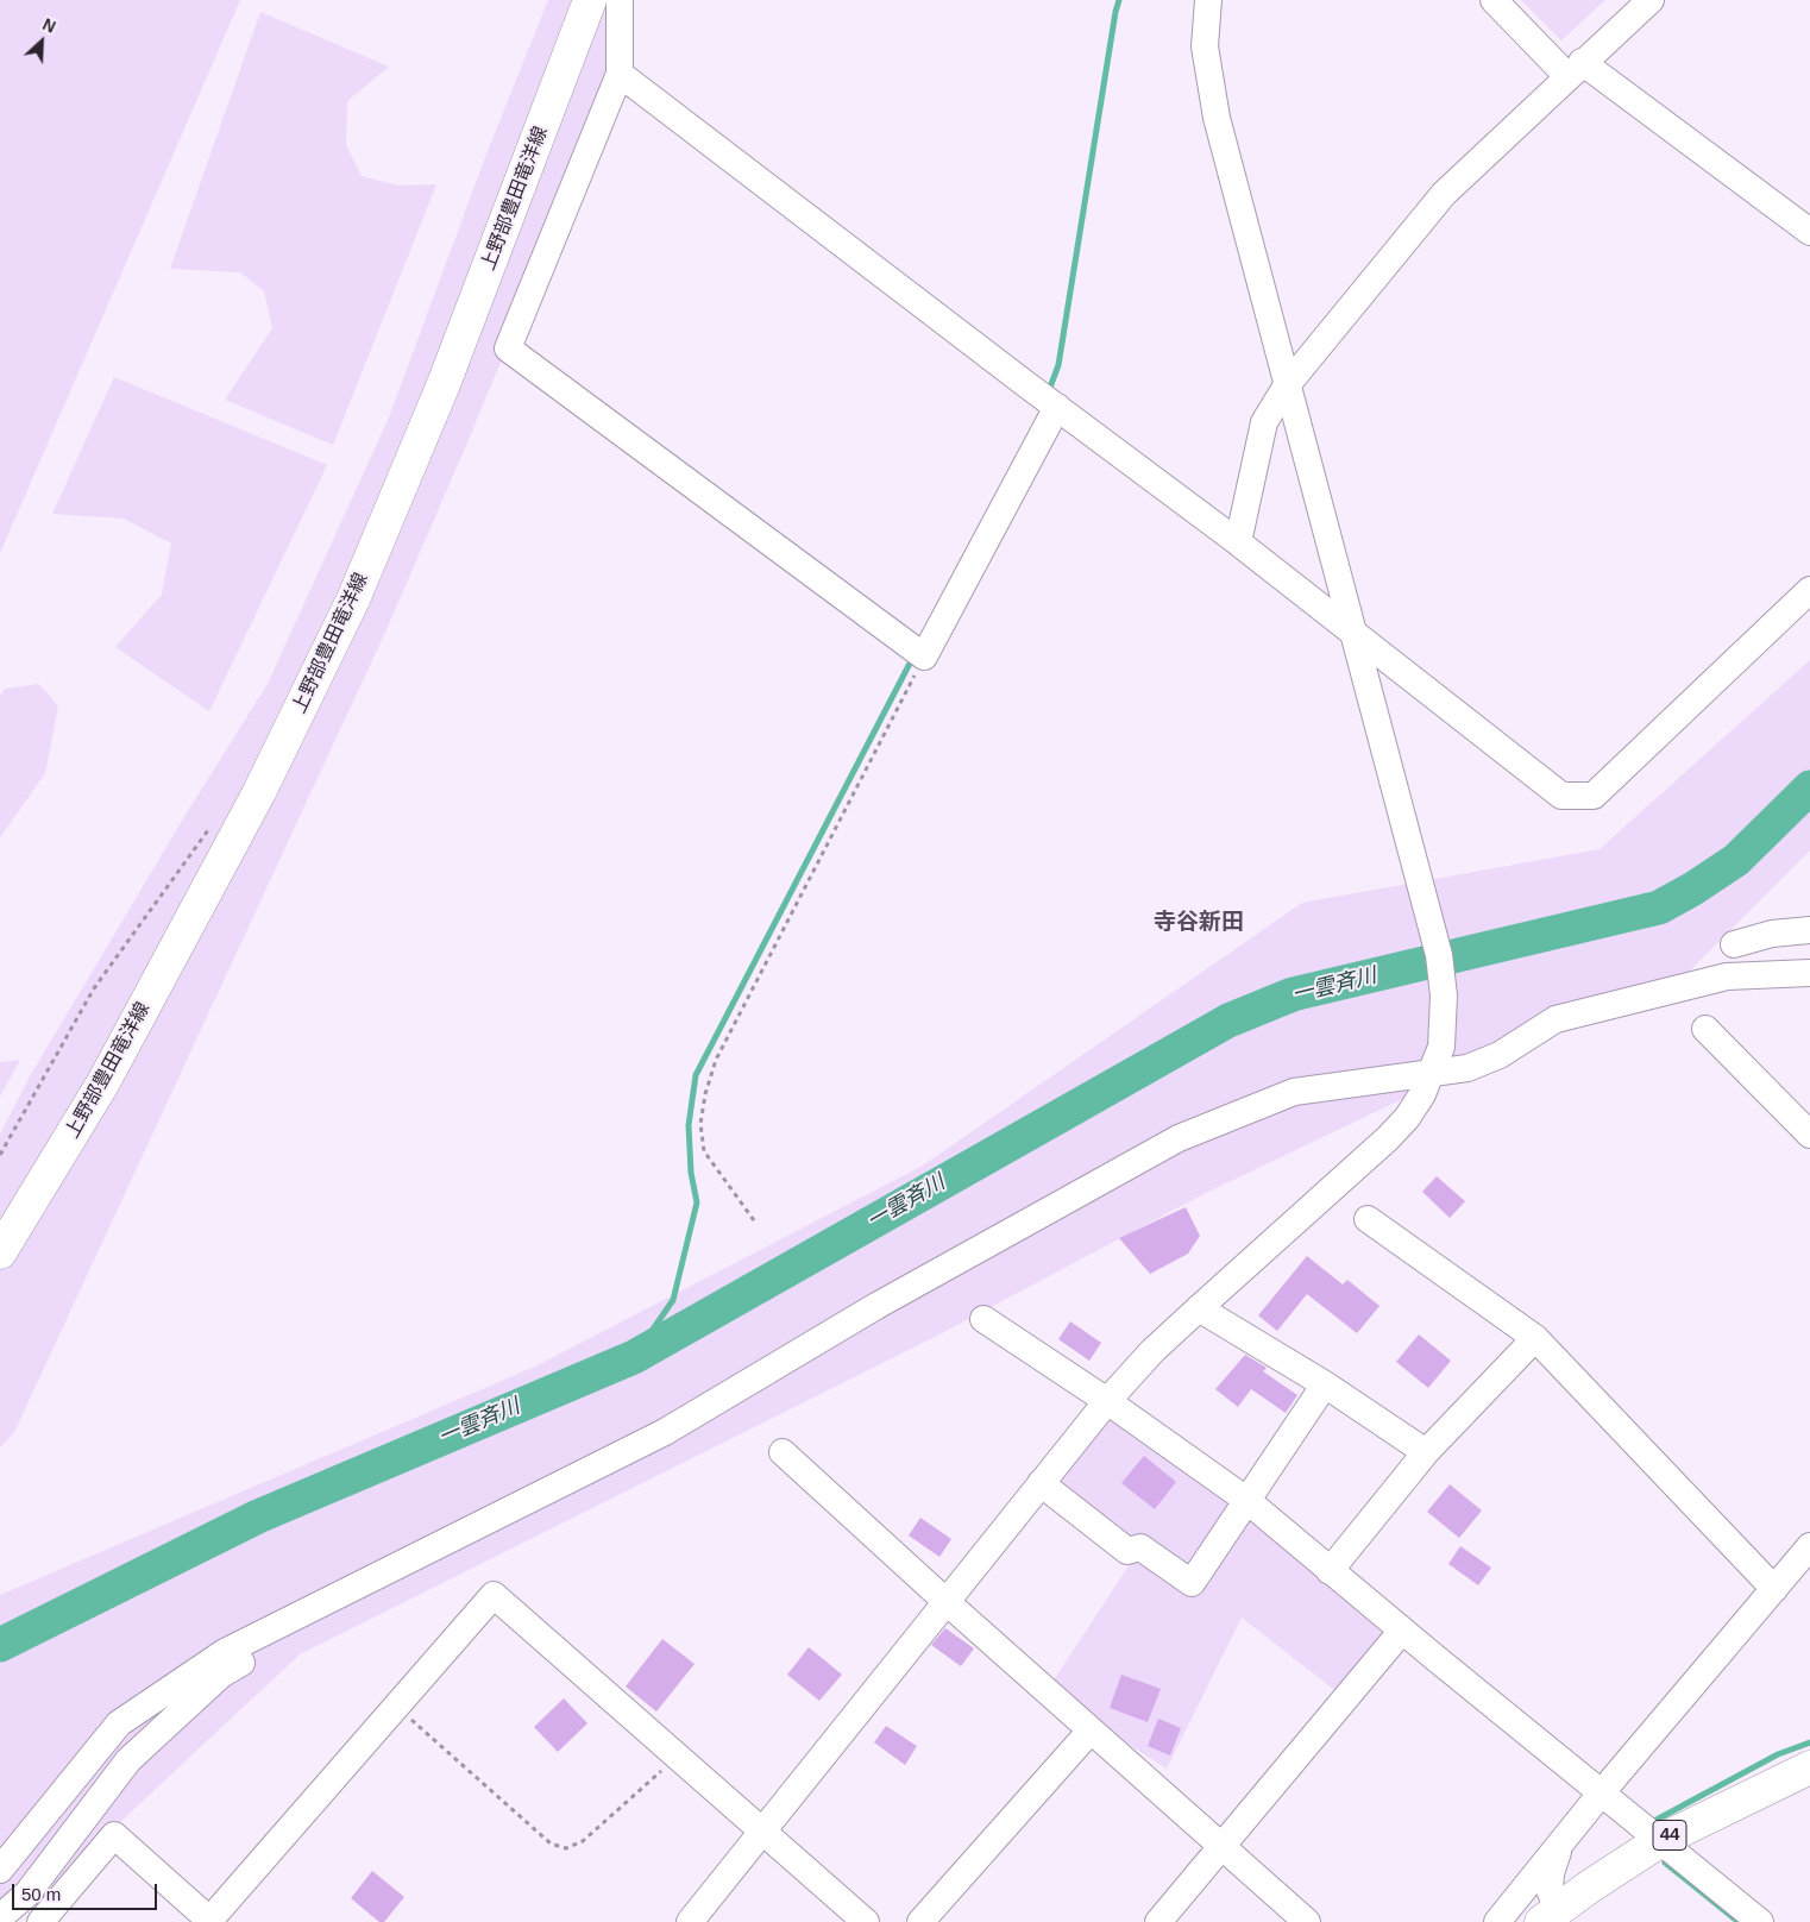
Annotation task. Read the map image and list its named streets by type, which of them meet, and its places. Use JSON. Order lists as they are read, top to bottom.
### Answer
{
  "streets": {
    "main road": ["上野部豊田竜洋線", "44"]
  },
  "districts": ["寺谷新田"],
  "water": ["一雲斉川"],
  "scale_bar": "50 m",
  "north": "top right"
}
